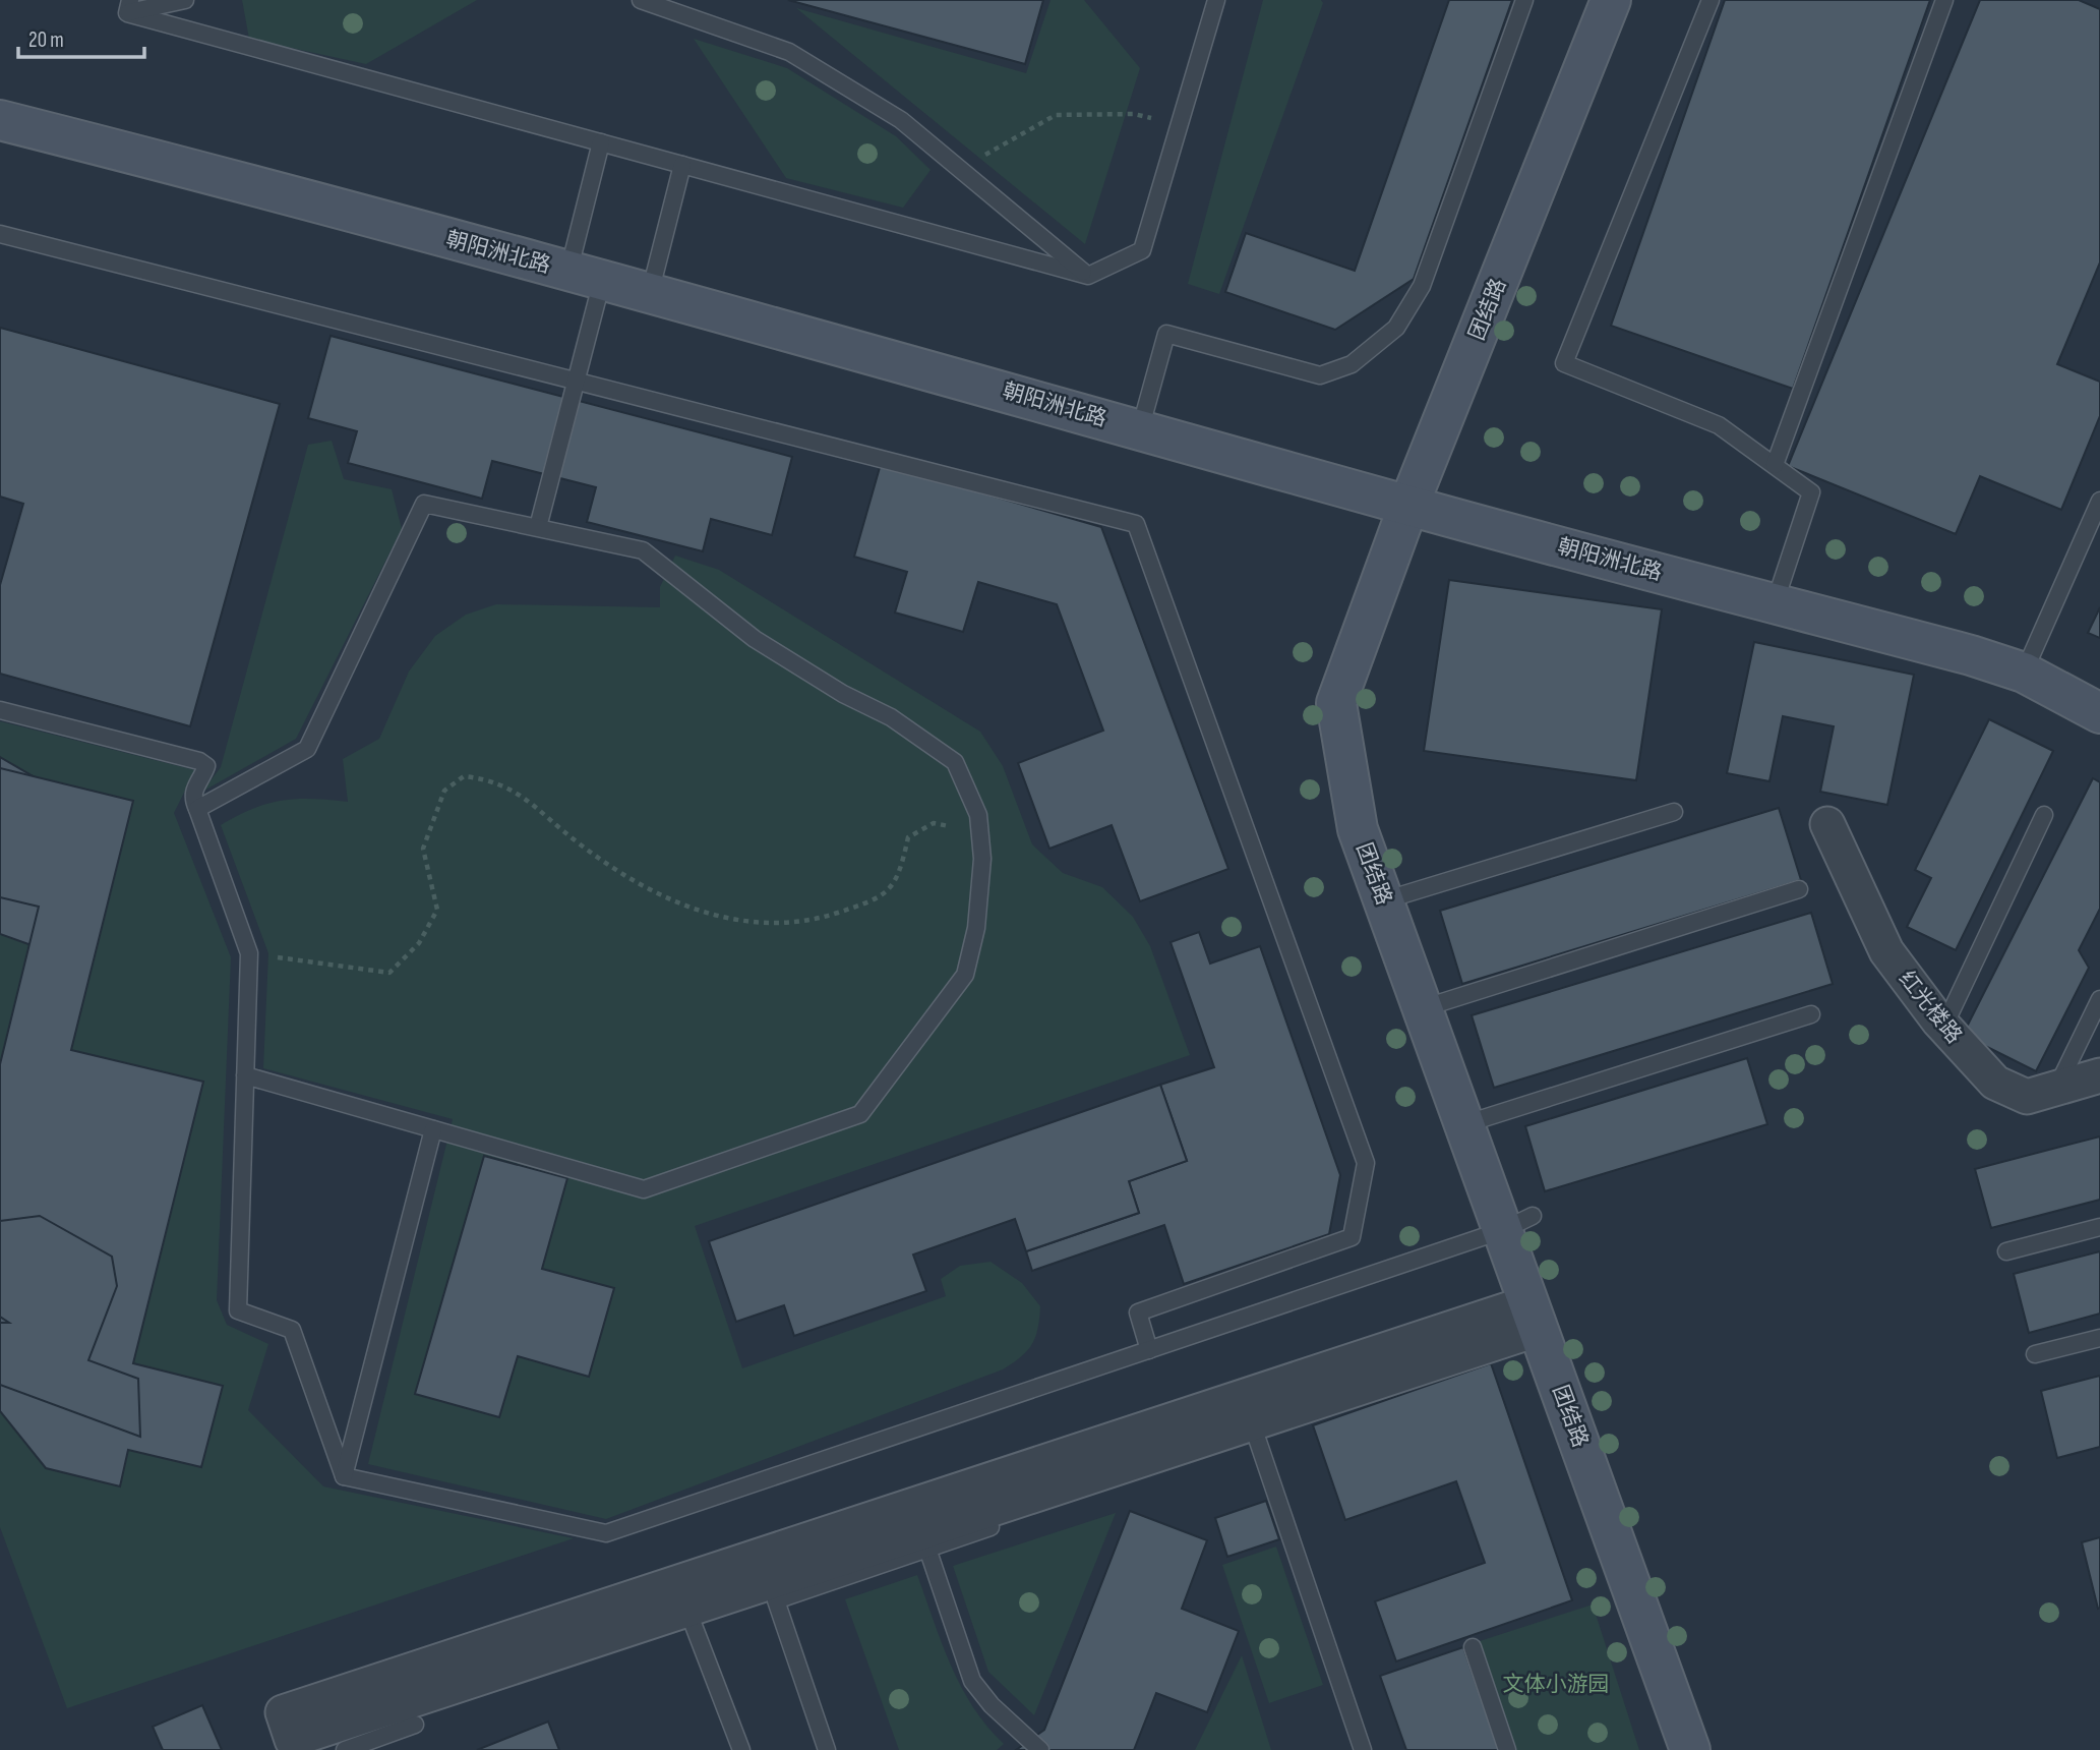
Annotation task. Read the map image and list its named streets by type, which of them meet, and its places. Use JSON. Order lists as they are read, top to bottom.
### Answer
{
  "streets": {
    "main road": ["朝阳洲北路", "团结路"],
    "street": ["红光楼路"]
  },
  "crossings": [
    ["朝阳洲北路", "团结路"]
  ],
  "parks": ["文体小游园"],
  "scale_bar": "20 m"
}
